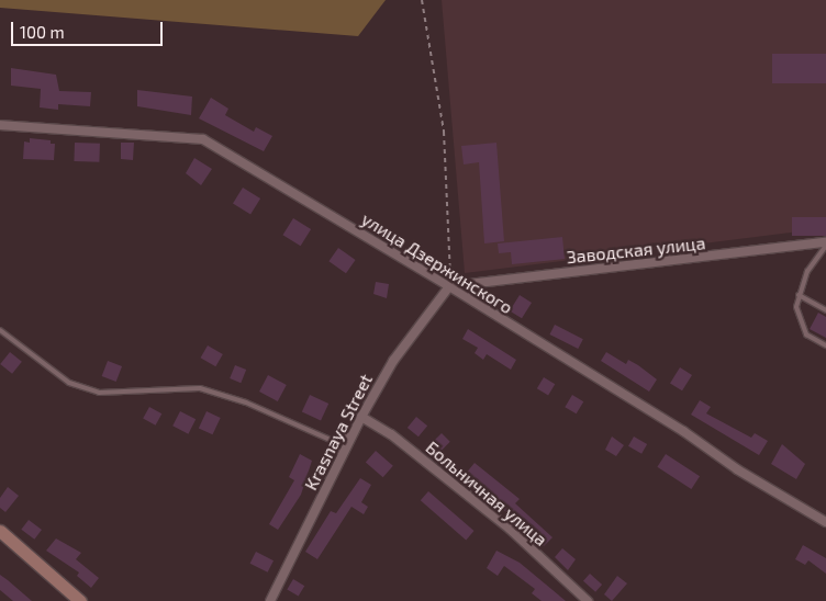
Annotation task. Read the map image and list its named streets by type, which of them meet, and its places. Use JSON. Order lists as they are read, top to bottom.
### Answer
{
  "streets": {
    "street": [
      "Заводская улица",
      "улица Дзержинского",
      "Krasnaya Street",
      "Больничная улица"
    ]
  },
  "crossings": [
    ["Заводская улица", "улица Дзержинского"],
    ["Заводская улица", "Krasnaya Street"],
    ["улица Дзержинского", "Krasnaya Street"],
    ["Krasnaya Street", "Больничная улица"]
  ],
  "scale_bar": "100 m"
}
